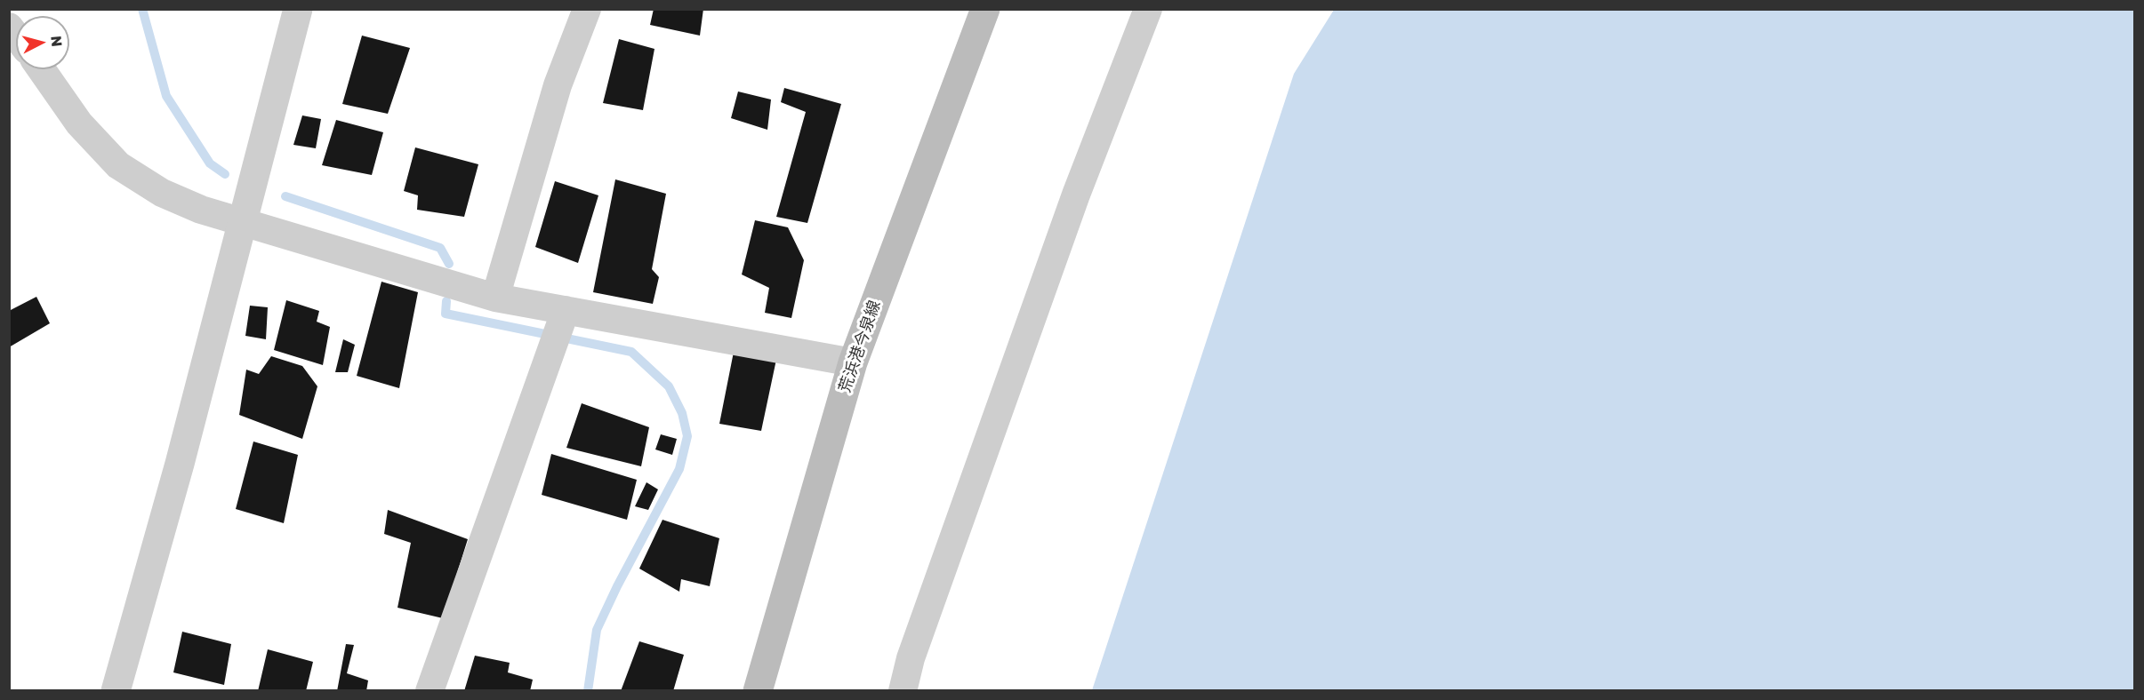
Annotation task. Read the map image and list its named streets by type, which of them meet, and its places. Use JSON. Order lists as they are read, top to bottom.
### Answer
{
  "streets": {
    "main road": ["荒浜港今泉線"]
  },
  "north": "right"
}
